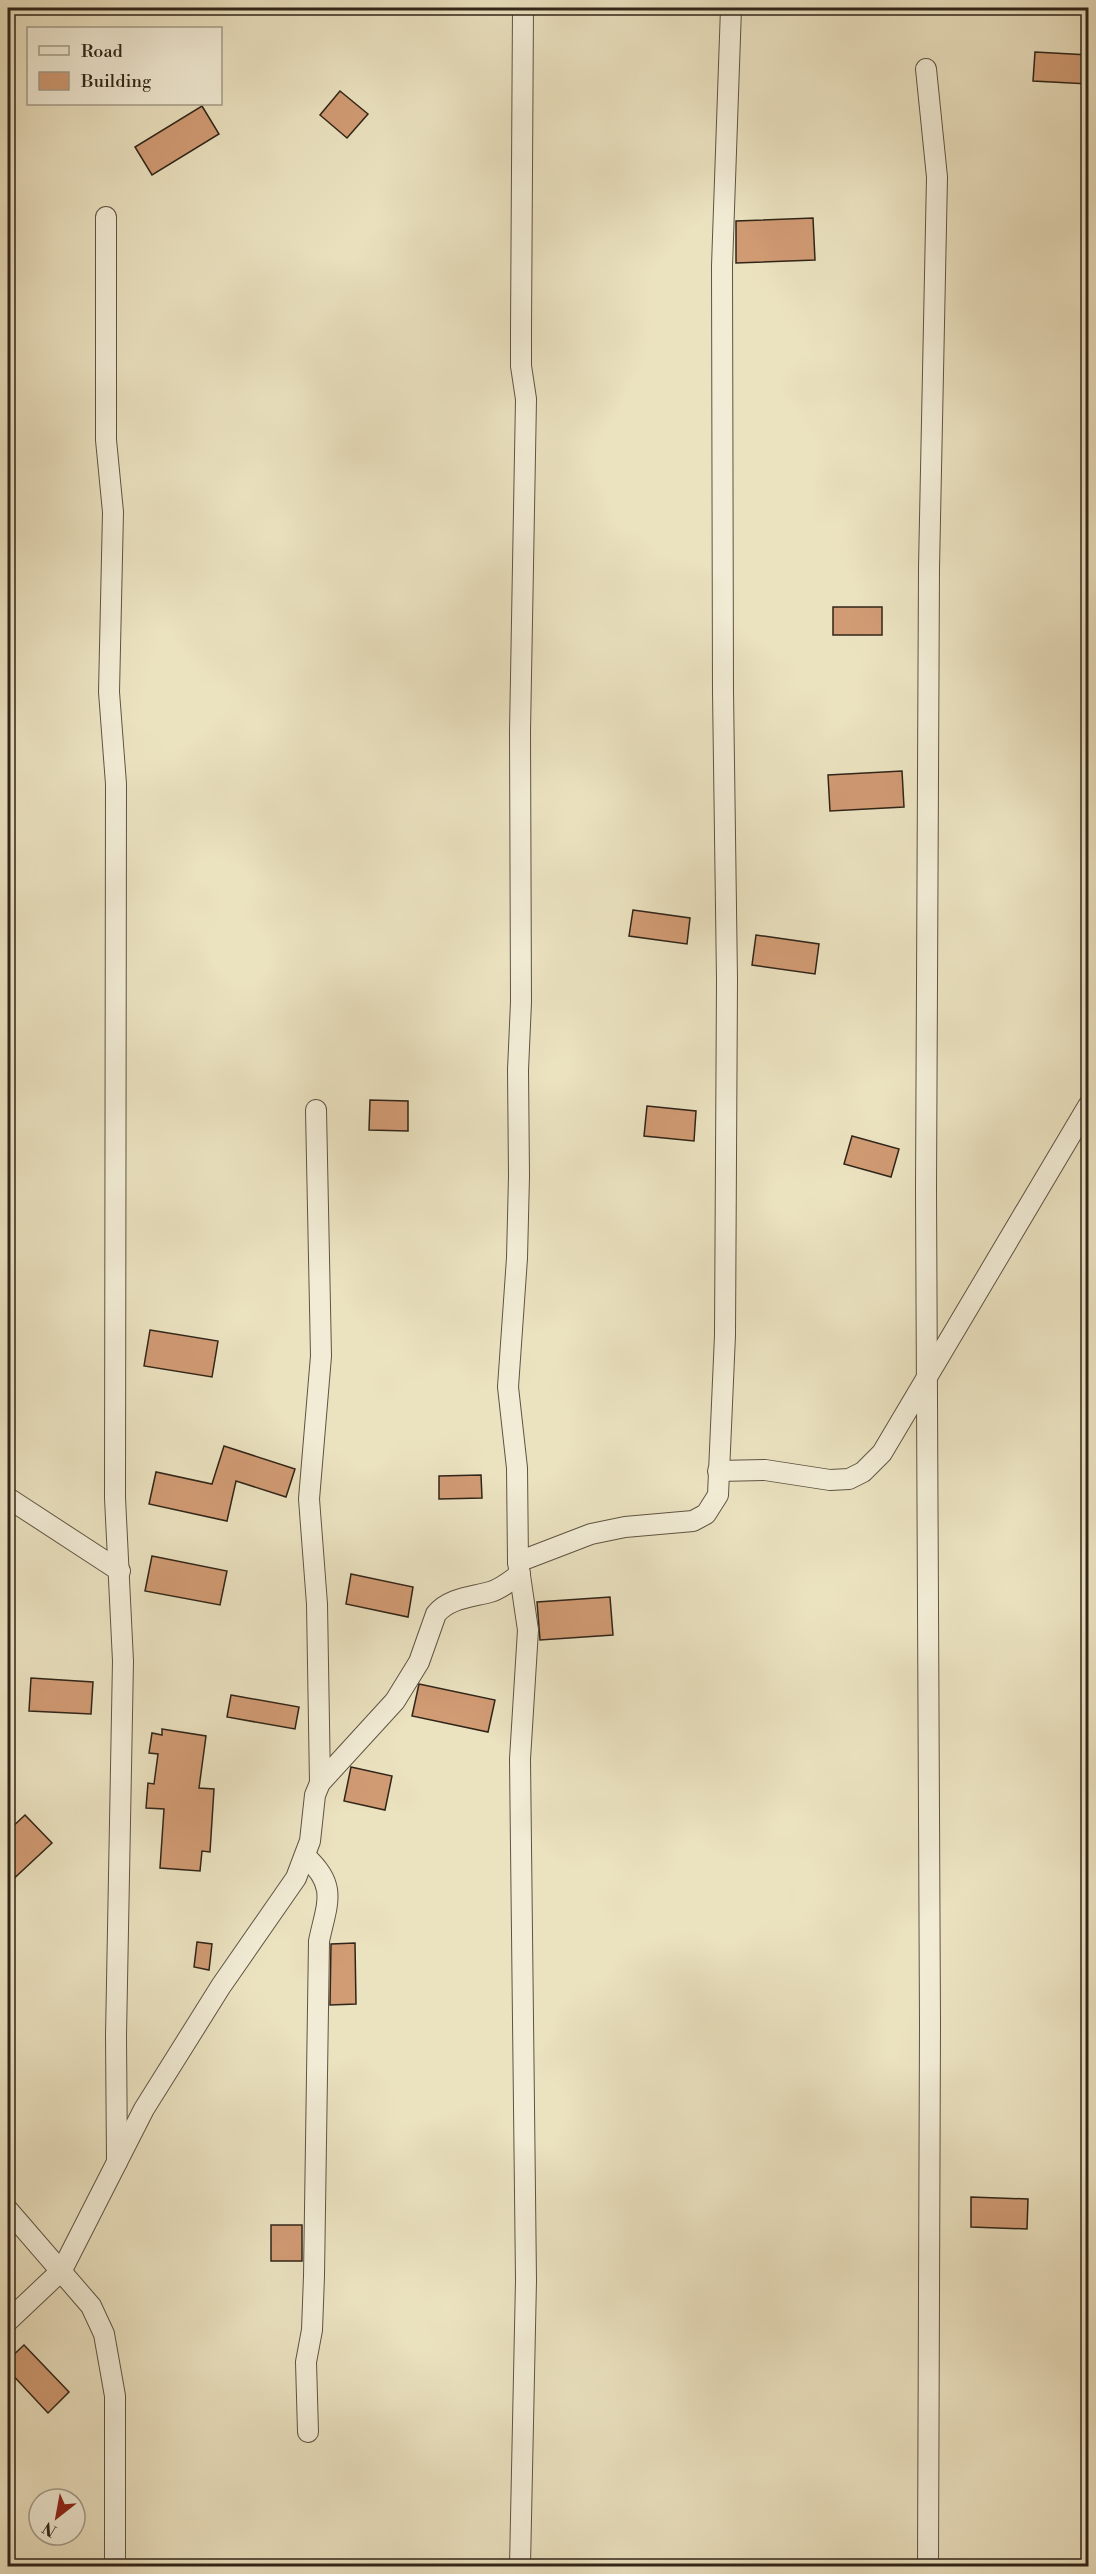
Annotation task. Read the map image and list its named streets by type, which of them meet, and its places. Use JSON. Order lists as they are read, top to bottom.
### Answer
{
  "legend": ["Road", "Building"],
  "north": "bottom left"
}
